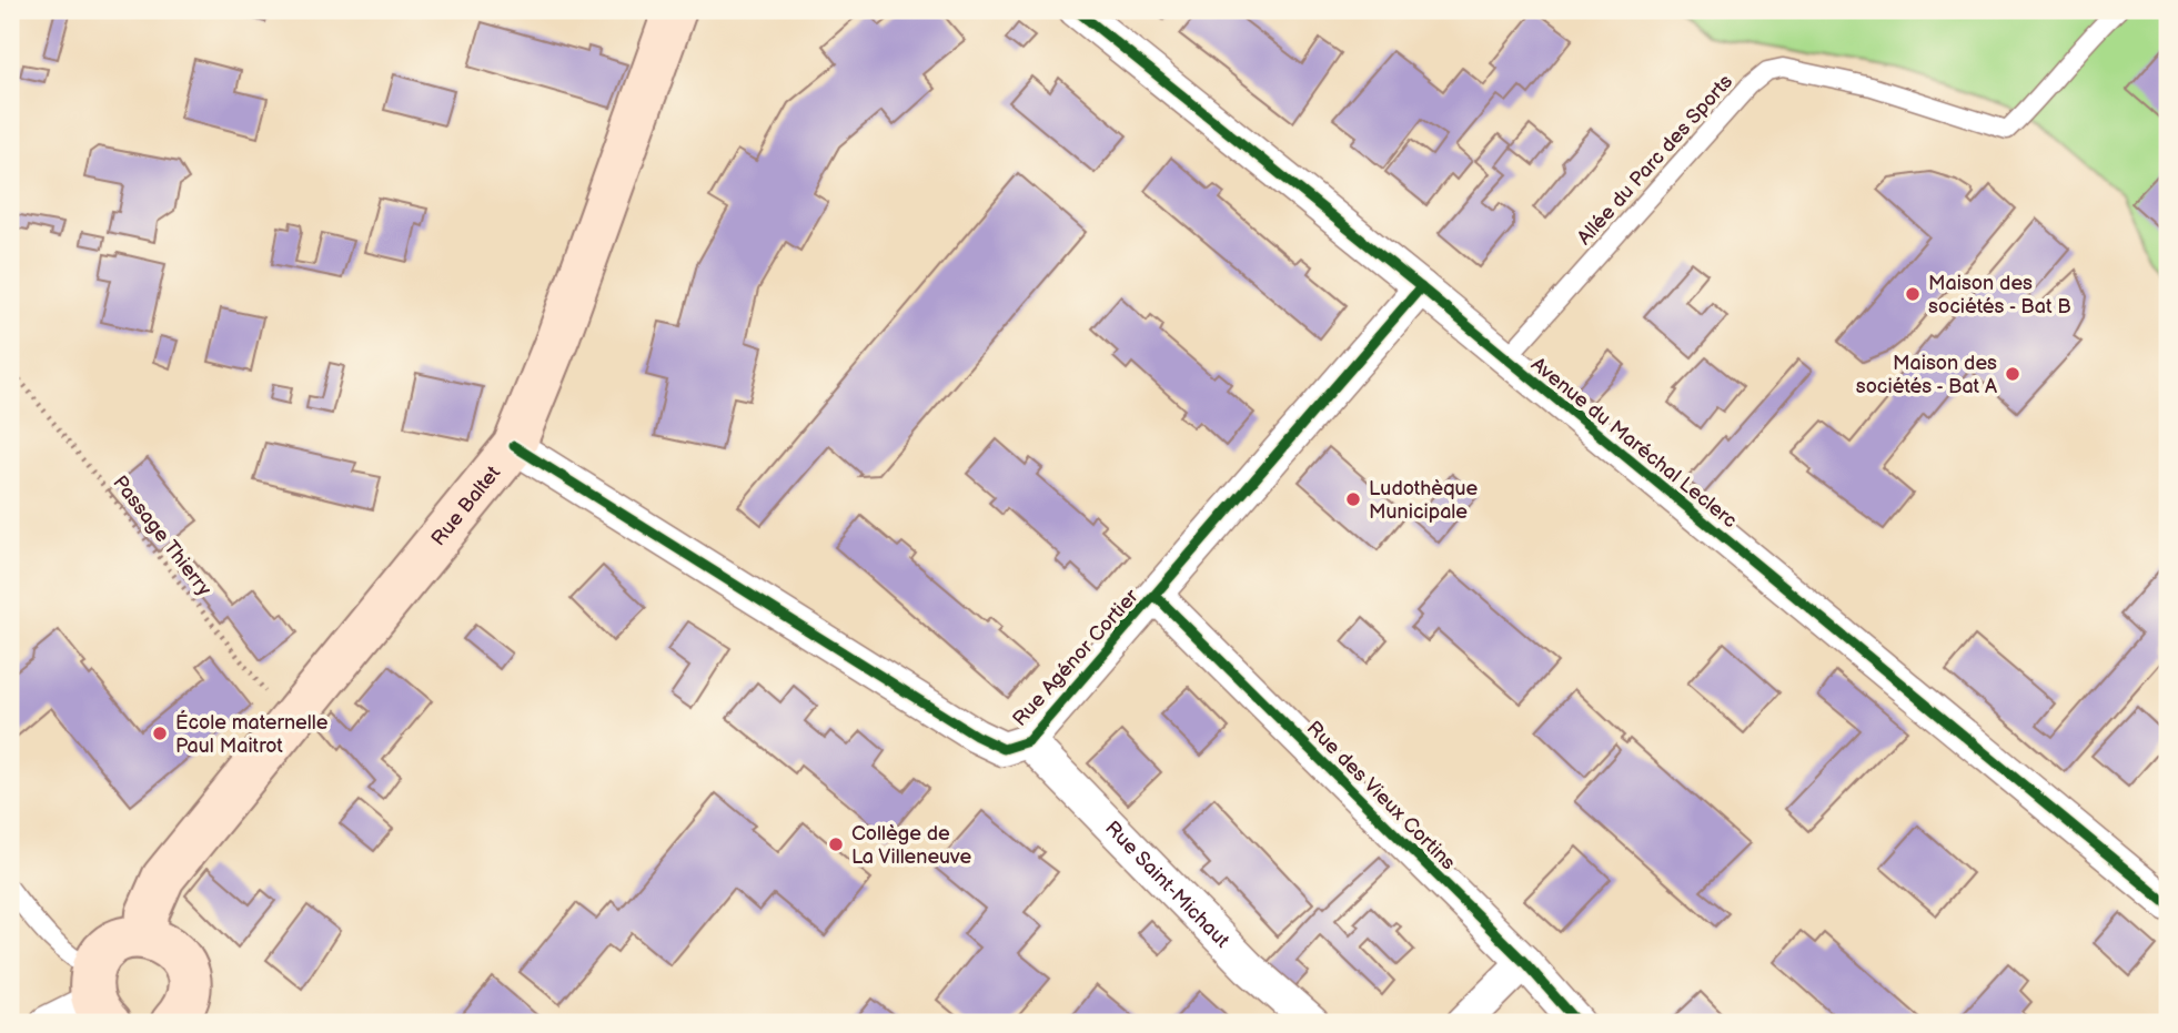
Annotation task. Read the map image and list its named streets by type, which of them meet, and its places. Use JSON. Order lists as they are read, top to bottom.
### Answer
{
  "streets": {
    "street": [
      "Avenue du Maréchal Leclerc",
      "Rue Baltet",
      "Rue Agénor Cortier",
      "Rue des Vieux Cortins",
      "Rue Saint-Michaut"
    ],
    "lane": ["Allée du Parc des Sports"],
    "path": ["Passage Thierry"]
  },
  "crossings": [
    ["Allée du Parc des Sports", "Avenue du Maréchal Leclerc"],
    ["Avenue du Maréchal Leclerc", "Rue Agénor Cortier"],
    ["Rue Baltet", "Passage Thierry"],
    ["Rue Baltet", "Rue Agénor Cortier"],
    ["Rue Agénor Cortier", "Rue des Vieux Cortins"],
    ["Rue Agénor Cortier", "Rue Saint-Michaut"]
  ],
  "places": [
    "Maison des sociétés - Bat B",
    "Maison des sociétés - Bat A",
    "Ludothèque Municipale",
    "École maternelle Paul Maitrot",
    "Collège de La Villeneuve"
  ]
}
